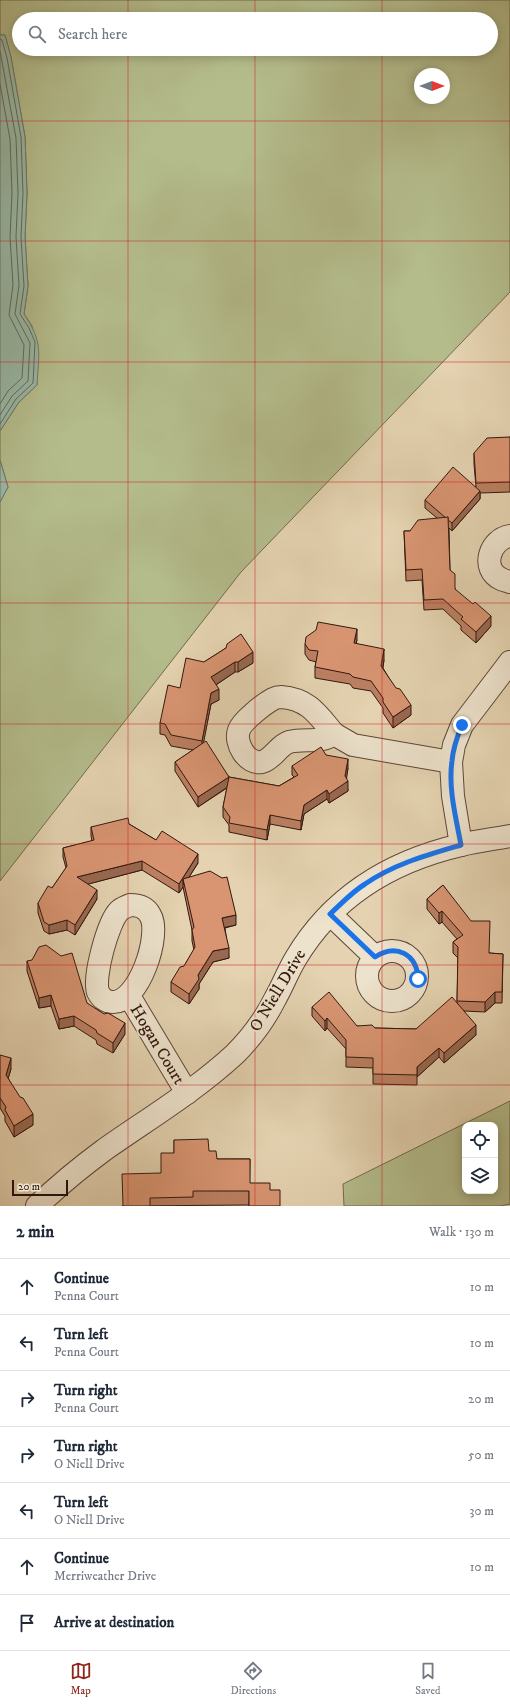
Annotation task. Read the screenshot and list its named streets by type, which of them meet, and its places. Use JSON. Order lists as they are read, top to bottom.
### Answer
{
  "streets": {
    "street": ["O Niell Drive", "Hogan Court"]
  },
  "crossings": [
    ["O Niell Drive", "Hogan Court"]
  ],
  "scale_bar": "20 m",
  "north": "right",
  "page": {
    "search": "Search here",
    "scale": "20 m",
    "heading": ["2 min", "Walk · 130 m"],
    "list": [
      ["Continue", "Penna Court", "10 m"],
      ["Turn left", "Penna Court", "10 m"],
      ["Turn right", "Penna Court", "20 m"],
      ["Turn right", "O Niell Drive", "50 m"],
      ["Turn left", "O Niell Drive", "30 m"],
      ["Continue", "Merriweather Drive", "10 m"],
      "Arrive at destination"
    ],
    "nav": ["Map", "Directions", "Saved"]
  }
}
